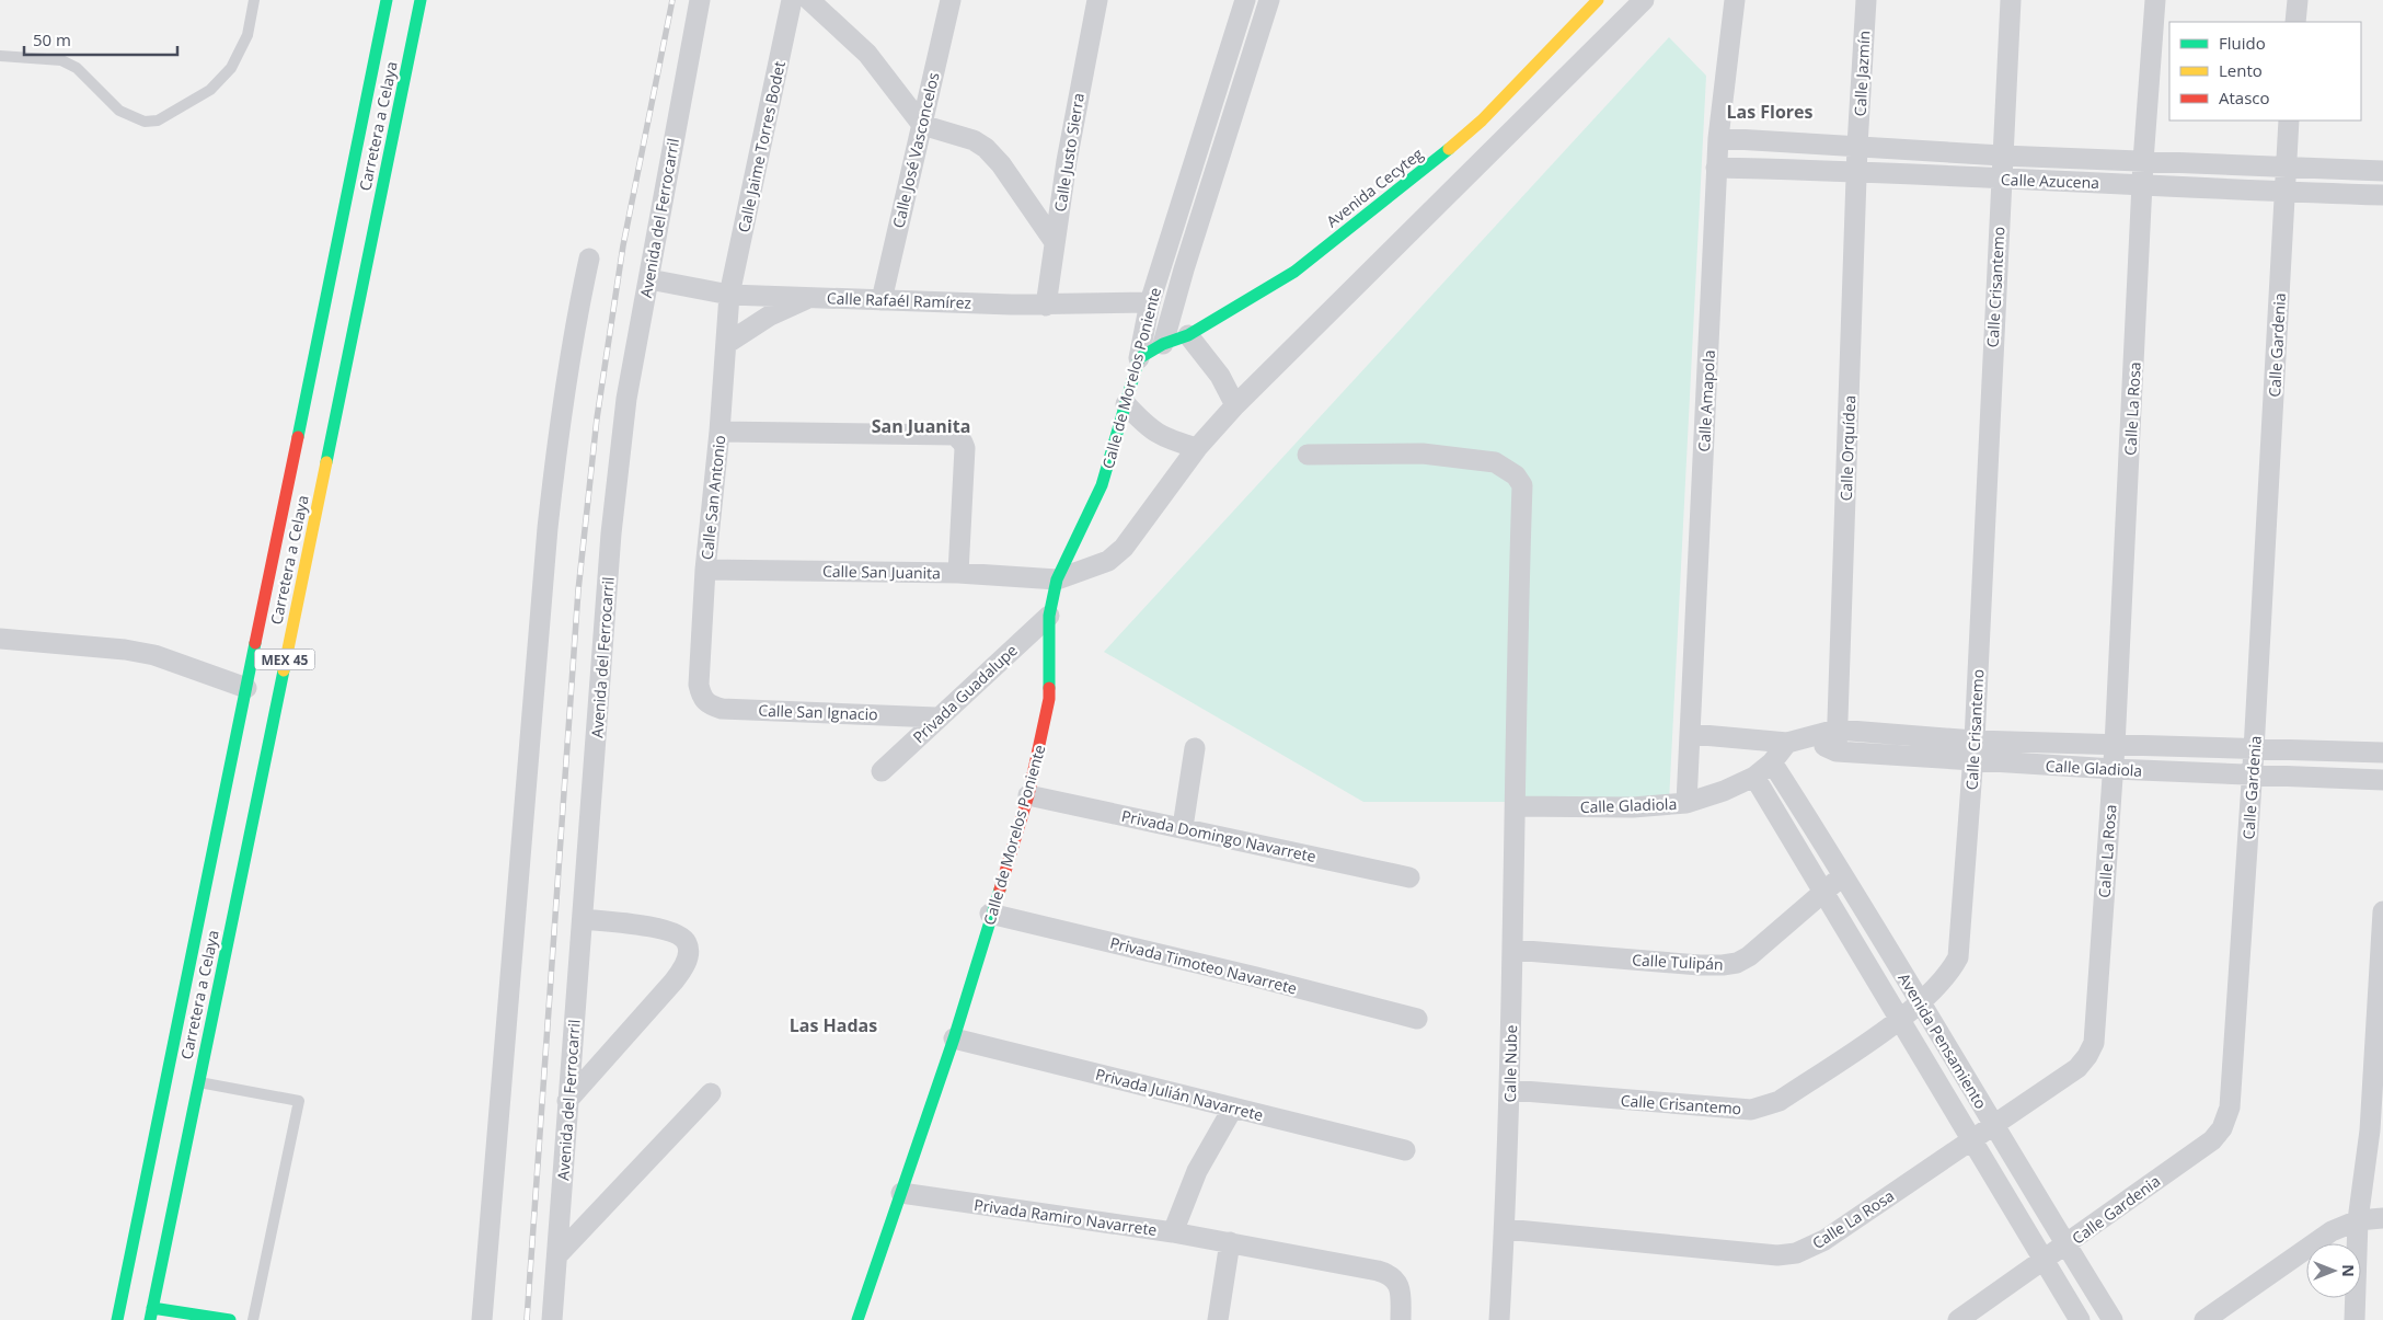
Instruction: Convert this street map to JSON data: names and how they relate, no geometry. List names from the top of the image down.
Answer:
{
  "streets": {
    "main road": [
      "Carretera a Celaya",
      "Avenida Cecyteg",
      "Calle de Morelos Poniente",
      "MEX 45"
    ],
    "street": [
      "Calle Jazmín",
      "Calle Jaime Torres Bodet",
      "Calle José Vasconcelos",
      "Calle Justo Sierra",
      "Calle Azucena",
      "Avenida del Ferrocarril",
      "Calle Crisantemo",
      "Calle Rafaél Ramírez",
      "Calle Gardenia",
      "Calle Amapola",
      "Calle La Rosa",
      "Calle Orquídea",
      "Calle San Antonio",
      "Calle San Juanita",
      "Privada Guadalupe",
      "Calle San Ignacio",
      "Calle Gladiola",
      "Privada Domingo Navarrete",
      "Calle Tulipán",
      "Privada Timoteo Navarrete",
      "Avenida Pensamiento",
      "Calle Nube",
      "Privada Julián Navarrete",
      "Privada Ramiro Navarrete"
    ]
  },
  "crossings": [
    ["Calle Jazmín", "Calle Azucena"],
    ["Calle Jazmín", "Calle Orquídea"],
    ["Calle Jaime Torres Bodet", "Calle Rafaél Ramírez"],
    ["Calle Jaime Torres Bodet", "Calle San Antonio"],
    ["Calle José Vasconcelos", "Calle Rafaél Ramírez"],
    ["Calle Justo Sierra", "Calle Rafaél Ramírez"],
    ["Calle Azucena", "Calle Crisantemo"],
    ["Calle Azucena", "Calle Gardenia"],
    ["Calle Azucena", "Calle Amapola"],
    ["Calle Azucena", "Calle La Rosa"],
    ["Calle Azucena", "Calle Orquídea"],
    ["Avenida Cecyteg", "Calle de Morelos Poniente"],
    ["Avenida del Ferrocarril", "Calle Rafaél Ramírez"],
    ["Calle Crisantemo", "Calle Gladiola"],
    ["Calle Crisantemo", "Avenida Pensamiento"],
    ["Calle Crisantemo", "Calle Nube"],
    ["Calle Rafaél Ramírez", "Calle de Morelos Poniente"],
    ["Calle Rafaél Ramírez", "Calle San Antonio"],
    ["Calle Gardenia", "Calle Gladiola"],
    ["Calle Gardenia", "Avenida Pensamiento"],
    ["Calle de Morelos Poniente", "Calle San Juanita"],
    ["Calle de Morelos Poniente", "Privada Guadalupe"],
    ["Calle de Morelos Poniente", "Privada Domingo Navarrete"],
    ["Calle de Morelos Poniente", "Privada Timoteo Navarrete"],
    ["Calle de Morelos Poniente", "Privada Julián Navarrete"],
    ["Calle de Morelos Poniente", "Privada Ramiro Navarrete"],
    ["Calle Amapola", "Calle Gladiola"],
    ["Calle La Rosa", "Calle Gladiola"],
    ["Calle La Rosa", "Avenida Pensamiento"],
    ["Calle La Rosa", "Calle Nube"],
    ["Calle Orquídea", "Calle Gladiola"],
    ["Calle San Antonio", "Calle San Juanita"],
    ["Calle San Antonio", "Calle San Ignacio"],
    ["Privada Guadalupe", "Calle San Ignacio"],
    ["Calle Gladiola", "Avenida Pensamiento"],
    ["Calle Gladiola", "Calle Nube"],
    ["Calle Tulipán", "Avenida Pensamiento"],
    ["Calle Tulipán", "Calle Nube"]
  ],
  "districts": ["Las Flores", "San Juanita", "Las Hadas"],
  "legend": ["Fluido", "Lento", "Atasco"],
  "scale_bar": "50 m",
  "north": "right"
}
